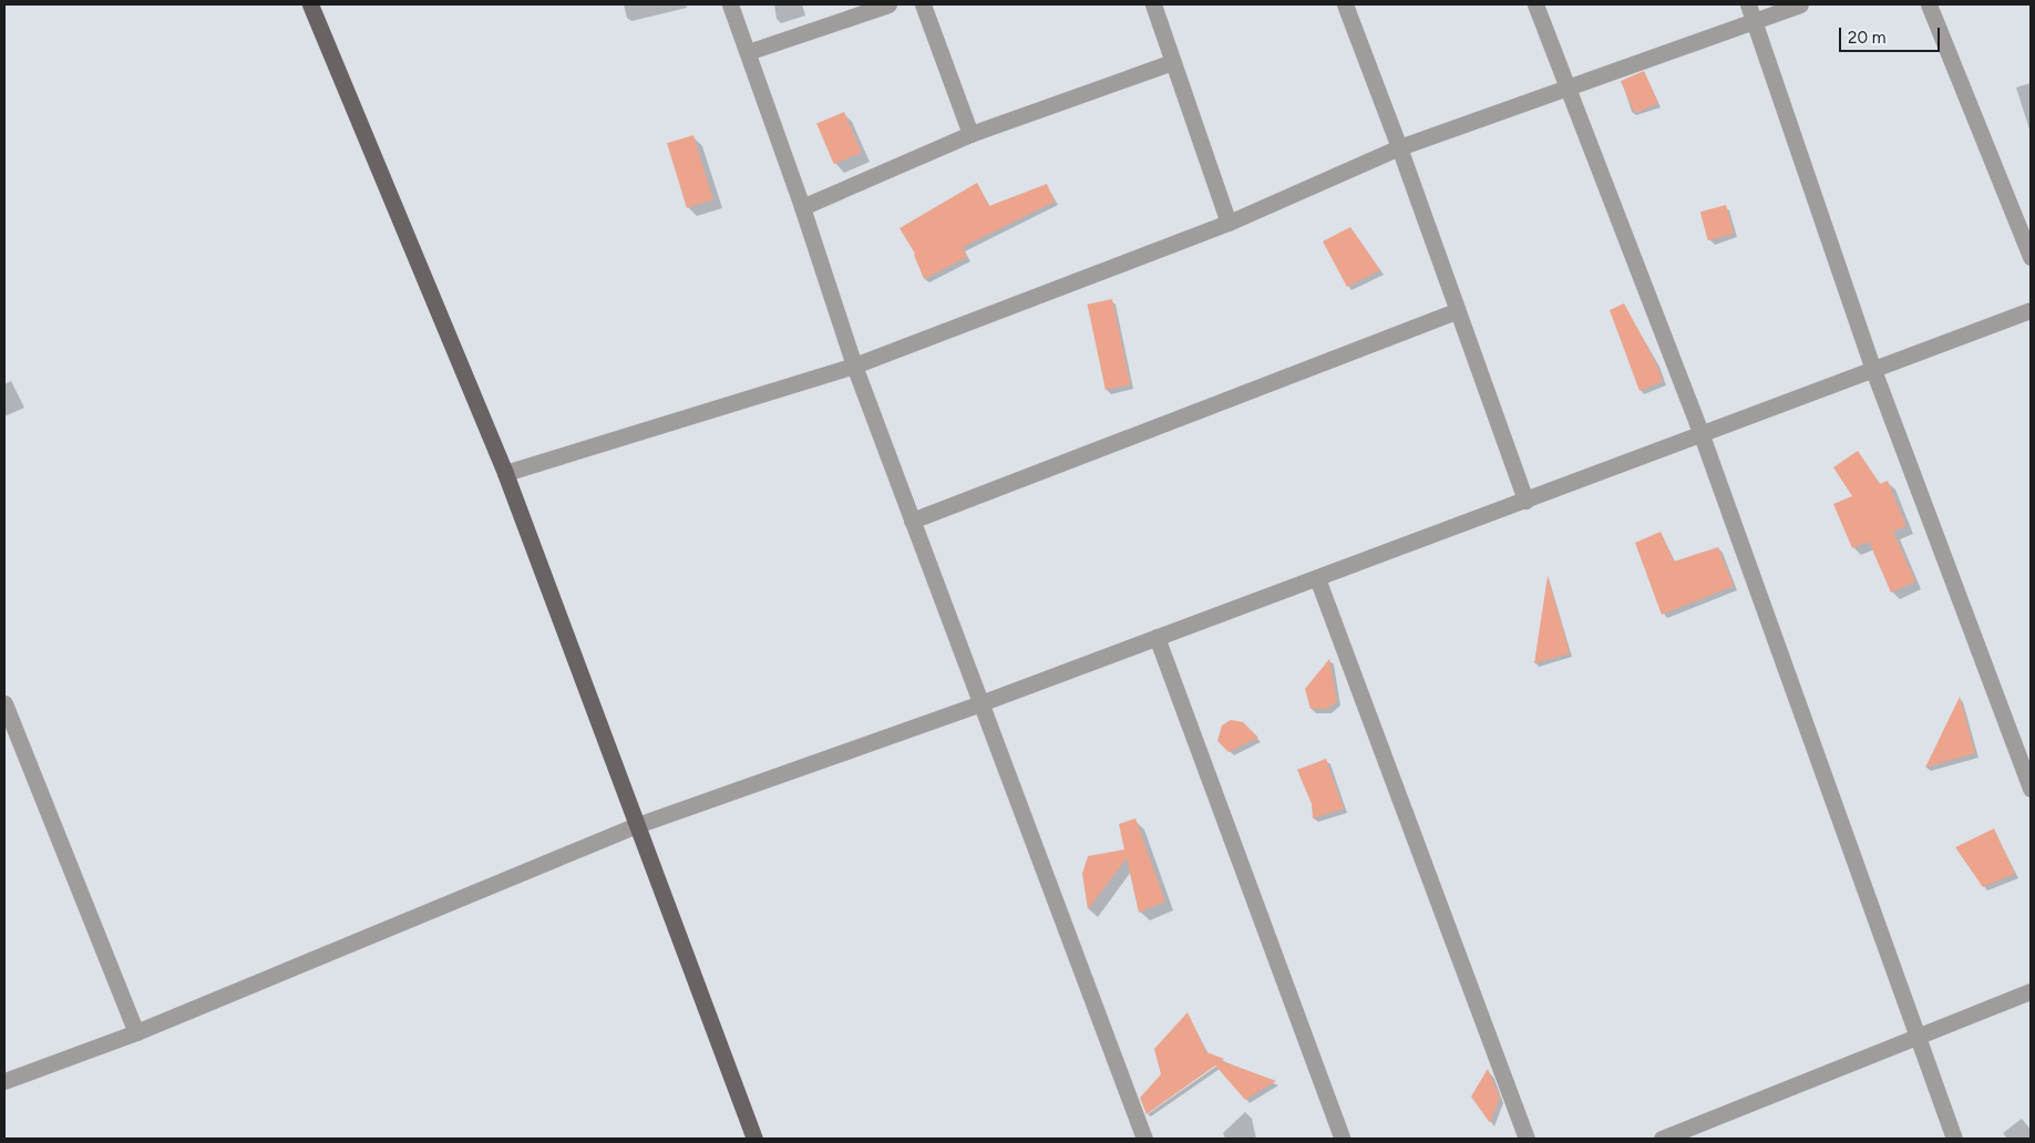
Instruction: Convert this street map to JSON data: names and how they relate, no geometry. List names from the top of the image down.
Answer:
{
  "scale_bar": "20 m"
}
